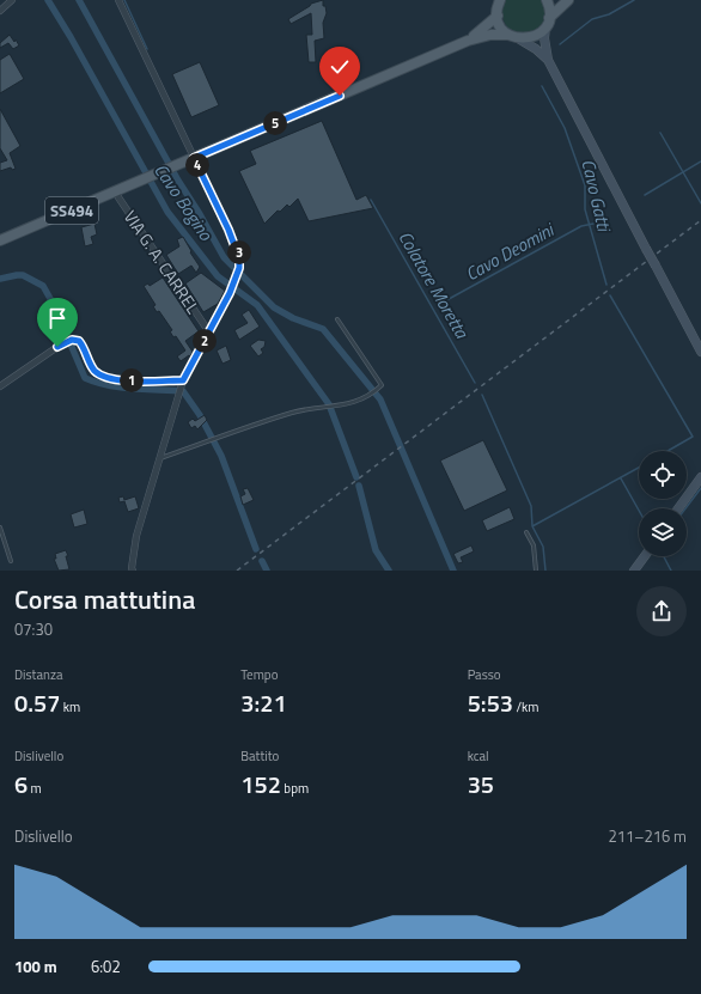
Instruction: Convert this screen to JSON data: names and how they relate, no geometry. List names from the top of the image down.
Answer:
{
  "streets": {
    "main road": ["SS494"],
    "street": ["VIA G. A. CARREL"]
  },
  "crossings": [
    ["SS494", "VIA G. A. CARREL"]
  ],
  "water": [
    "Cavo Gatti",
    "Cavo Bogino",
    "Cavo Deomini",
    "Colatore Moretta"
  ],
  "page": {
    "pins": [
      "5",
      "4",
      "3",
      "2",
      "1"
    ],
    "heading": ["Corsa mattutina", "07:30"],
    "stats": [
      ["Distanza", "0.57 km"],
      ["Tempo", "3:21"],
      ["Passo", "5:53 /km"],
      ["Dislivello", "6 m"],
      ["Battito", "152 bpm"],
      ["kcal", "35"]
    ],
    "chart": ["Dislivello", "211–216 m"],
    "list": [
      {
        "name": "100 m",
        "note": "6:02"
      }
    ]
  }
}
